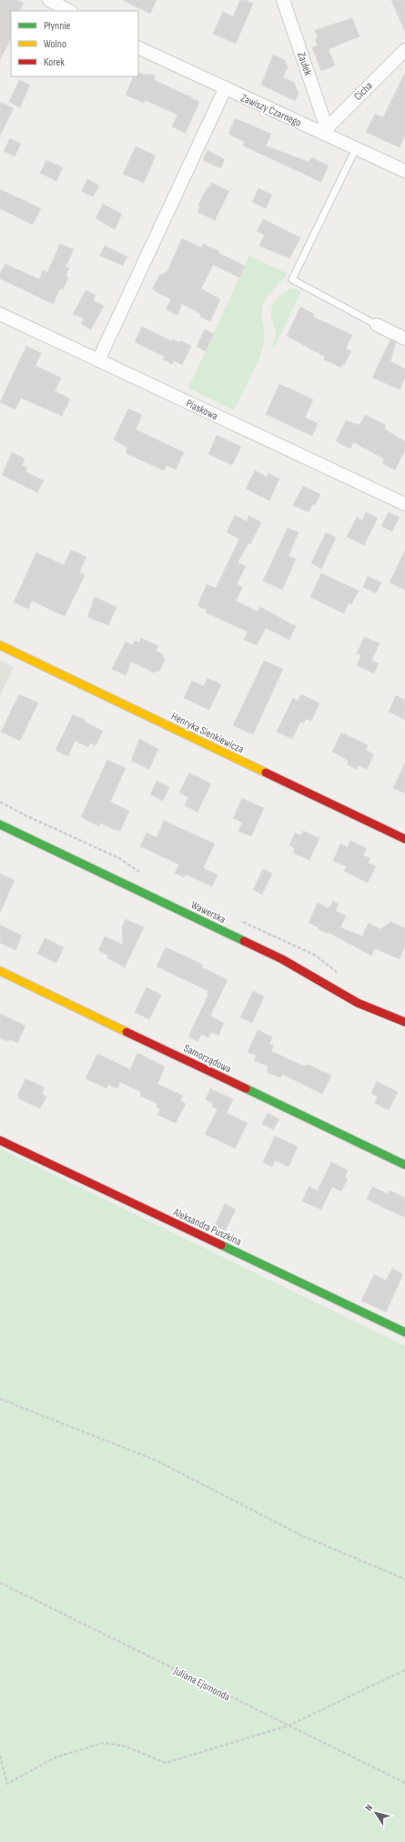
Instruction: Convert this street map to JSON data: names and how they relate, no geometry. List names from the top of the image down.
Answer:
{
  "streets": {
    "street": [
      "Zaułek",
      "Cicha",
      "Zawiszy Czarnego",
      "Piaskowa",
      "Henryka Sienkiewicza",
      "Wawerska",
      "Samorządowa",
      "Aleksandra Puszkina"
    ],
    "path": ["Juliana Ejsmonda"]
  },
  "crossings": [
    ["Zaułek", "Cicha"],
    ["Zaułek", "Zawiszy Czarnego"],
    ["Cicha", "Zawiszy Czarnego"]
  ],
  "legend": ["Płynnie", "Wolno", "Korek"],
  "north": "top left"
}
